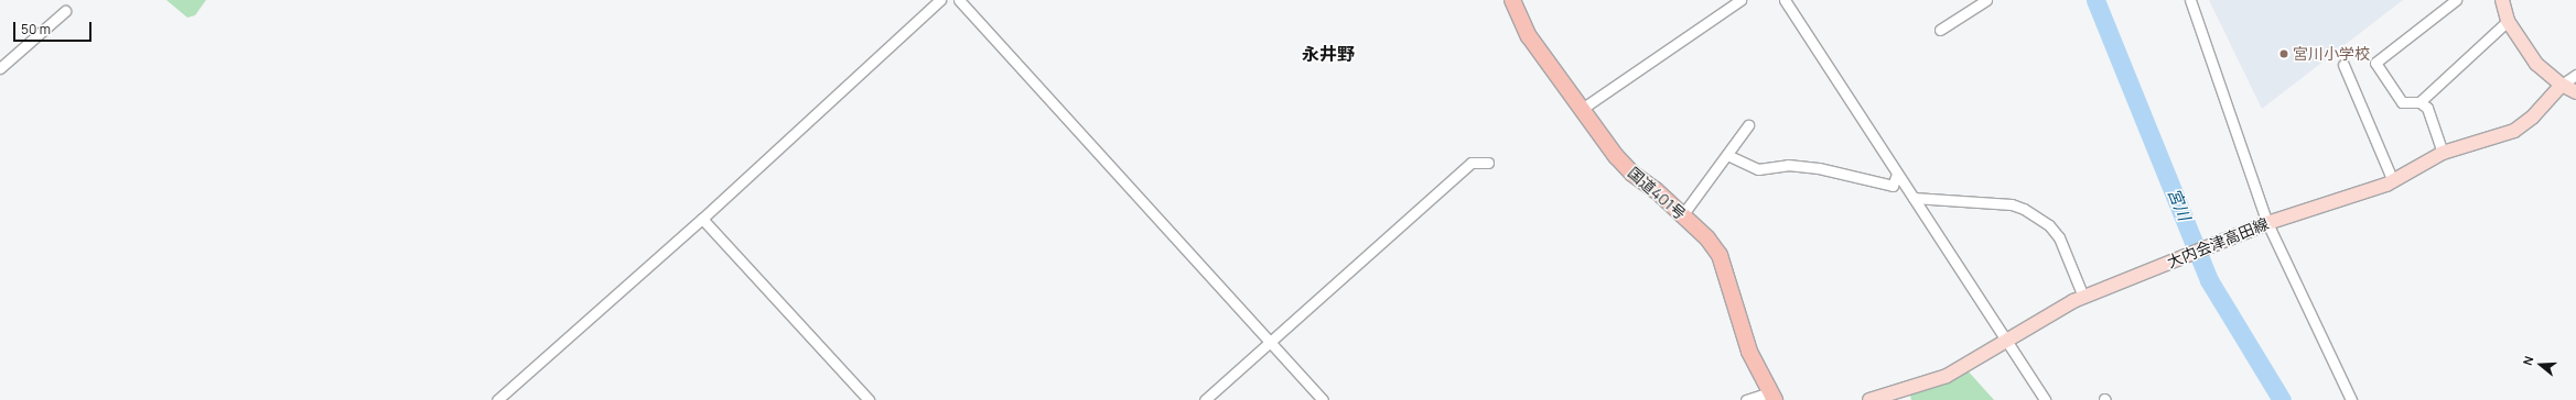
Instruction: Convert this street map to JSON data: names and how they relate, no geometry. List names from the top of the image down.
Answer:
{
  "streets": {
    "highway": ["国道401号"],
    "main road": ["大内会津高田線"]
  },
  "districts": ["永井野"],
  "water": ["宮川"],
  "places": ["宮川小学校"],
  "scale_bar": "50 m",
  "north": "left"
}
